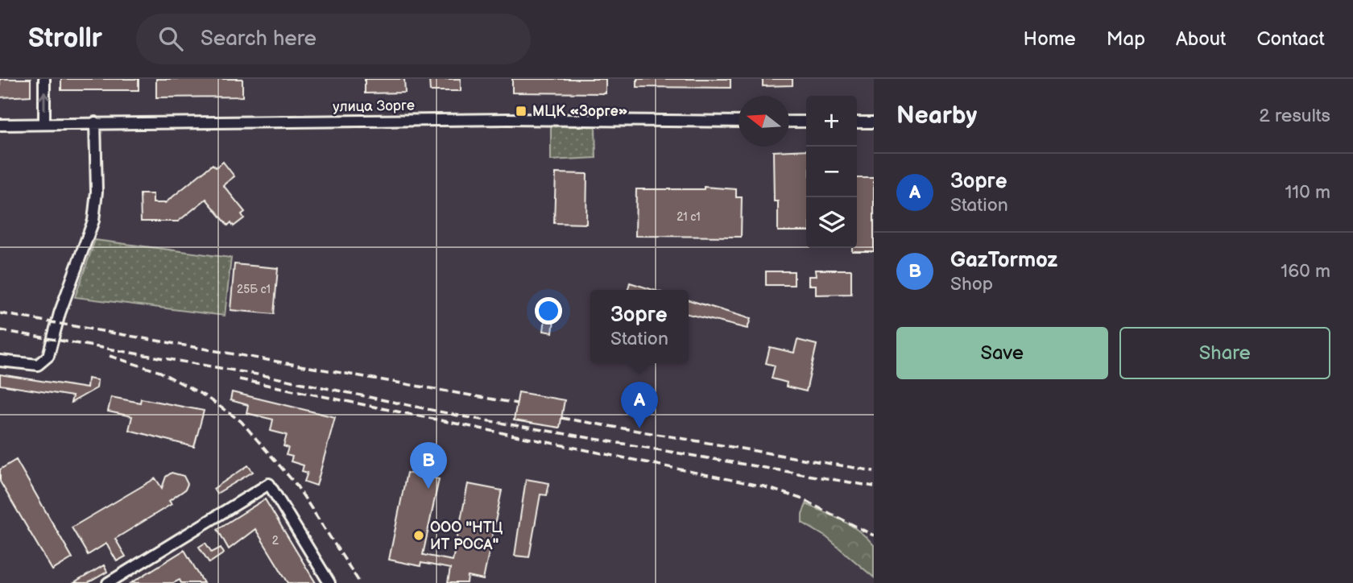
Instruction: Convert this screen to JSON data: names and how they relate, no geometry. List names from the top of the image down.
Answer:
{
  "streets": {
    "street": ["улица Зорге"]
  },
  "places": {
    "transit": ["МЦК «Зорге»"],
    "other": ["ООО \"НТЦ ИТ РОСА\""]
  },
  "house_numbers": ["21 с1", "25Б с1", "2"],
  "north": "left",
  "page": {
    "header": "Strollr",
    "search": "Search here",
    "nav": [
      "Home",
      "Map",
      "About",
      "Contact"
    ],
    "heading": ["Nearby", "2 results"],
    "map_buttons": ["+", "−"],
    "list": [
      {
        "mark": "A",
        "name": "Зорге",
        "note": "Station",
        "value": "110 m"
      },
      {
        "mark": "B",
        "name": "GazTormoz",
        "note": "Shop",
        "value": "160 m"
      }
    ],
    "popup": ["Зорге", "Station"],
    "buttons": ["Save", "Share"],
    "pins": ["A", "B"]
  }
}
